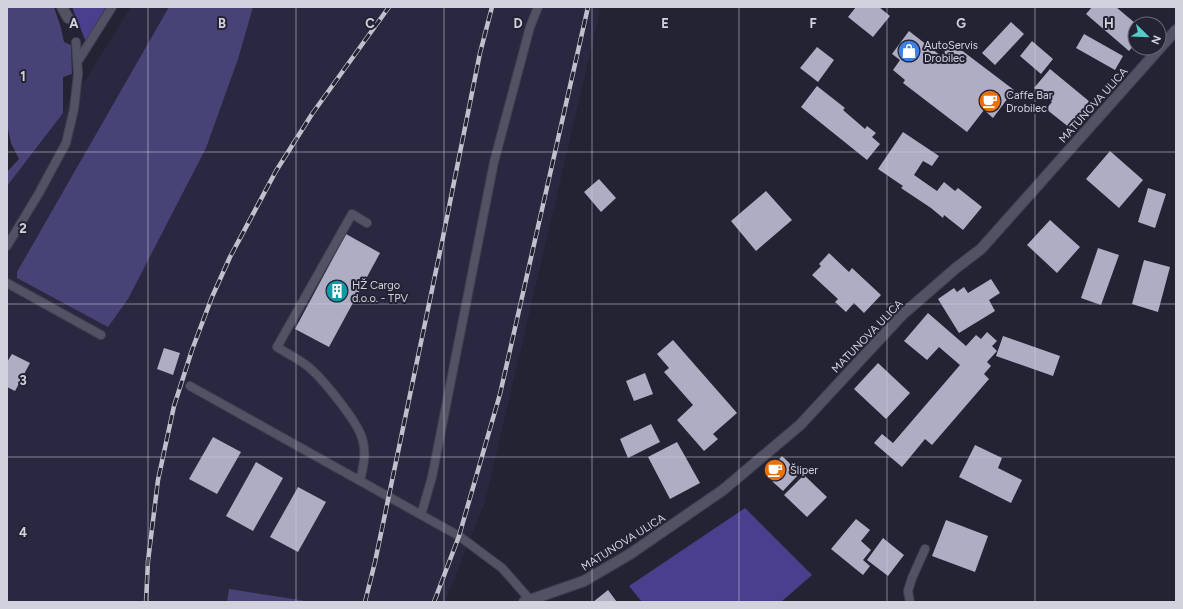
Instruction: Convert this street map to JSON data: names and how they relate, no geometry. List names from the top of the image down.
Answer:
{
  "streets": {
    "street": ["MATUNOVA ULICA"]
  },
  "places": {
    "shop": ["AutoServis Drobilec"],
    "cafe": ["Caffe Bar Drobilec", "Šliper"],
    "building": ["HŽ Cargo d.o.o. - TPV"]
  },
  "north": "bottom right",
  "grid": {
    "columns": [
      "A",
      "B",
      "C",
      "D",
      "E",
      "F",
      "G",
      "H"
    ],
    "rows": [
      "1",
      "2",
      "3",
      "4"
    ]
  }
}
